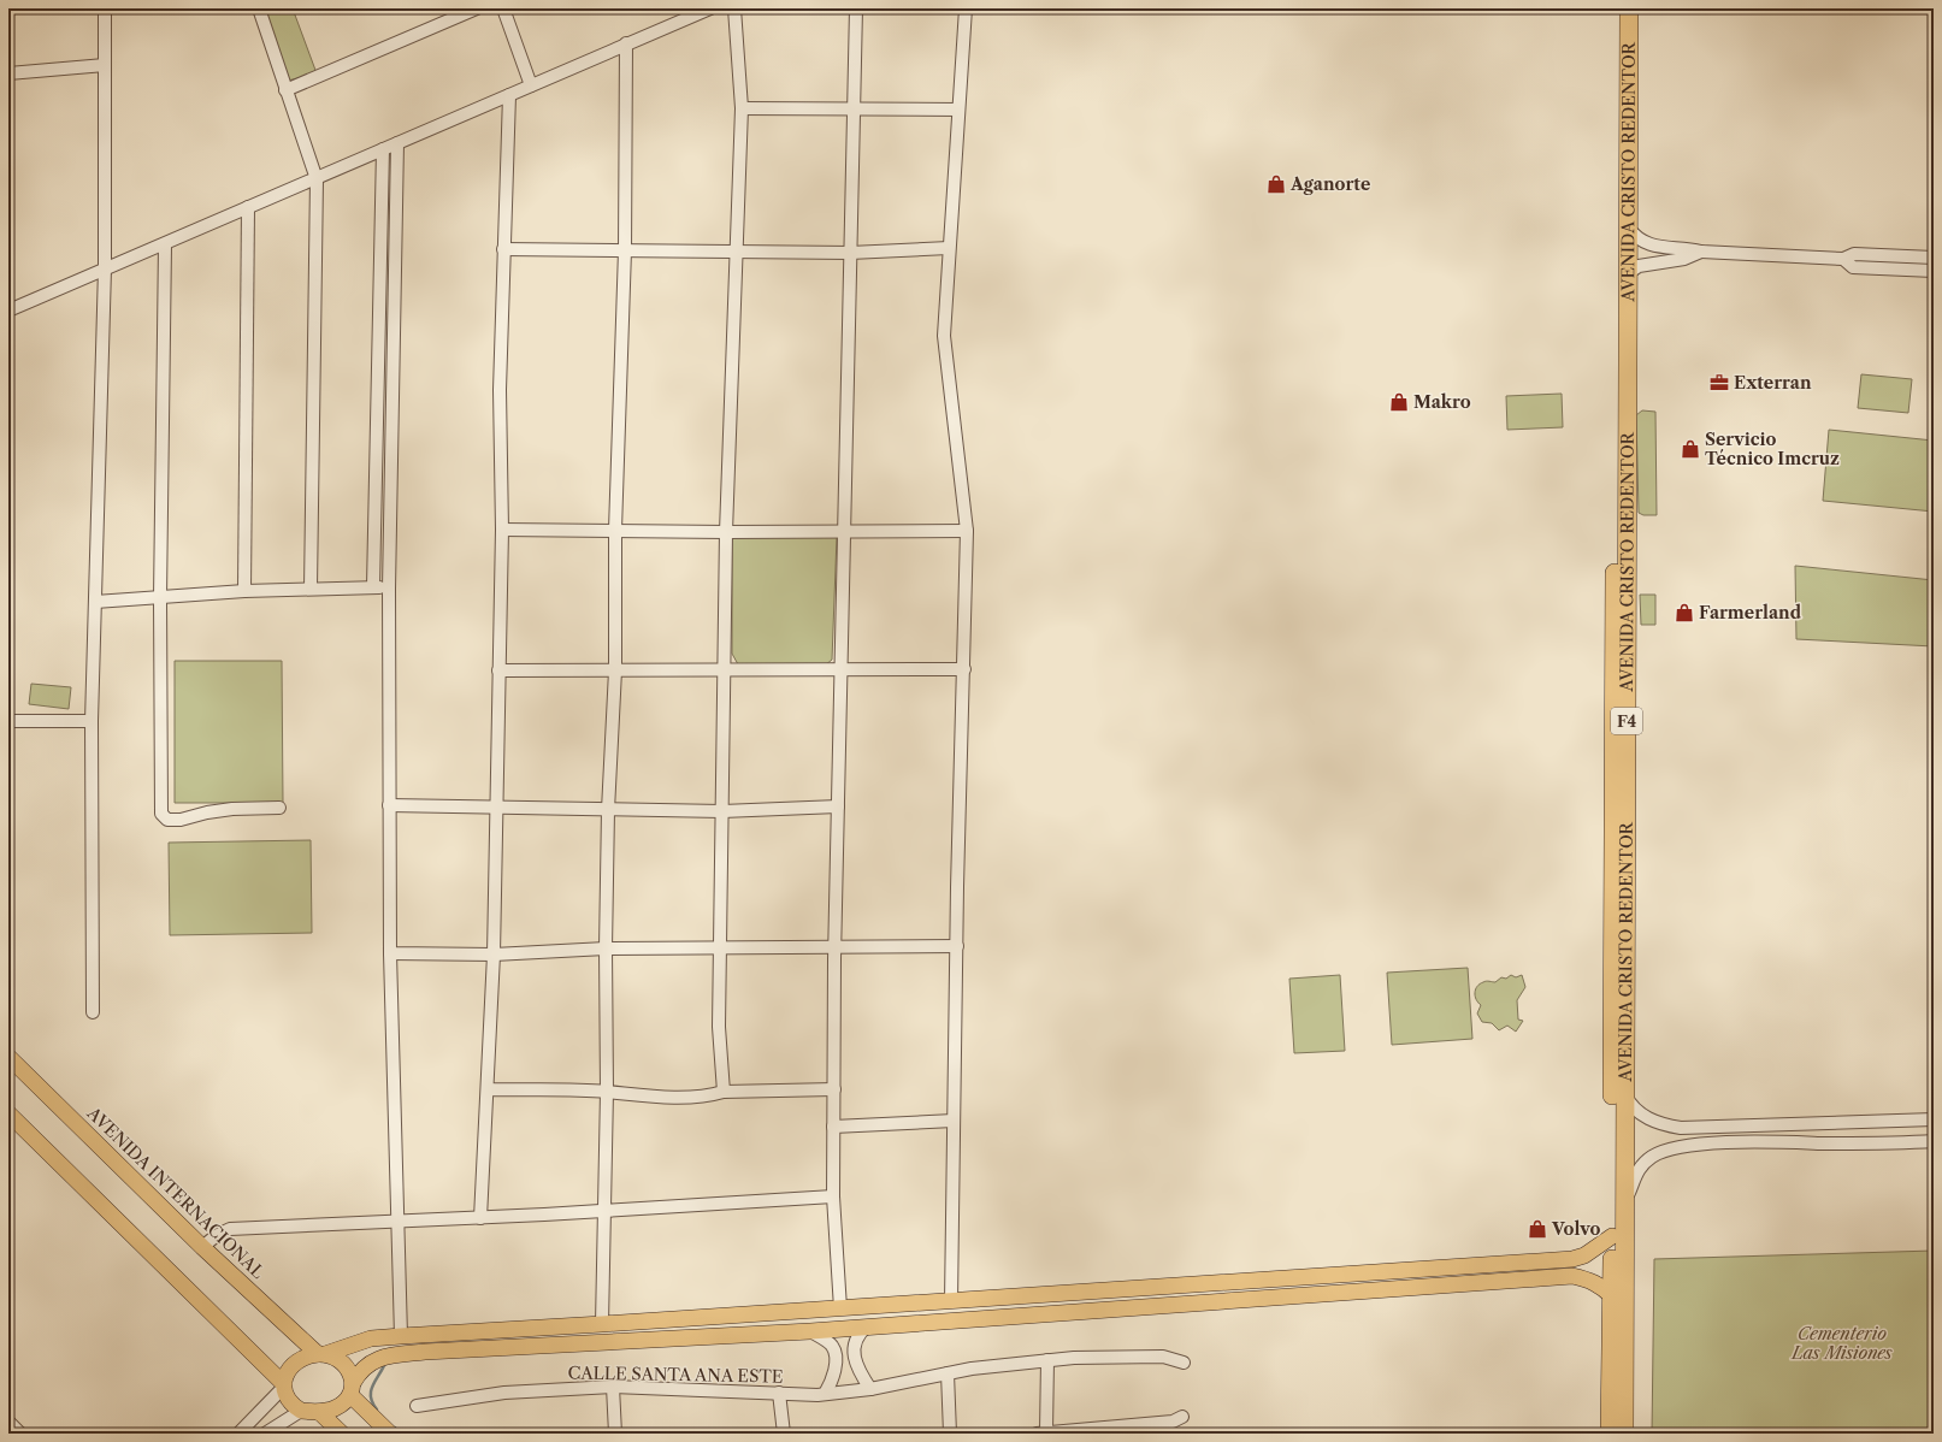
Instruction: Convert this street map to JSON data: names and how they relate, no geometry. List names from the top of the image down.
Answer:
{
  "streets": {
    "highway": ["AVENIDA CRISTO REDENTOR", "F4"],
    "main road": ["AVENIDA INTERNACIONAL"],
    "street": ["CALLE SANTA ANA ESTE"]
  },
  "parks": ["Cementerio Las Misiones"],
  "places": {
    "shop": [
      "Aganorte",
      "Makro",
      "Servicio Técnico Imcruz",
      "Farmerland",
      "Volvo"
    ],
    "office": ["Exterran"]
  }
}
